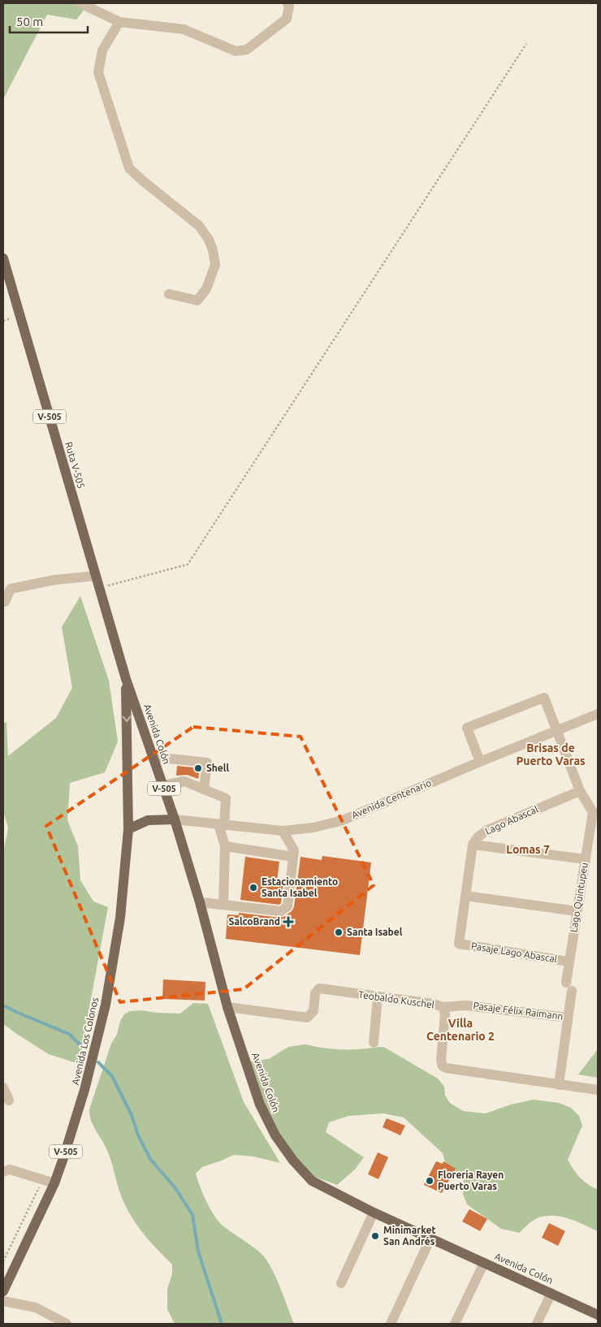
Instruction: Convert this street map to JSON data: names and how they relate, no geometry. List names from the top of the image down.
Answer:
{
  "streets": {
    "main road": [
      "V-505",
      "Ruta V-505",
      "Avenida Colón",
      "Avenida Los Colonos"
    ],
    "street": [
      "Avenida Centenario",
      "Lago Abascal",
      "Lago Quintupeu",
      "Pasaje Lago Abascal",
      "Teobaldo Kuschel",
      "Pasaje Félix Raimann"
    ]
  },
  "crossings": [
    ["Ruta V-505", "Avenida Colón"],
    ["Ruta V-505", "Avenida Los Colonos"],
    ["Avenida Colón", "Avenida Centenario"],
    ["Avenida Colón", "Teobaldo Kuschel"],
    ["Avenida Colón", "Avenida Los Colonos"],
    ["Lago Quintupeu", "Pasaje Lago Abascal"],
    ["Lago Quintupeu", "Teobaldo Kuschel"],
    ["Lago Quintupeu", "Pasaje Félix Raimann"],
    ["Teobaldo Kuschel", "Pasaje Félix Raimann"]
  ],
  "districts": ["Brisas de Puerto Varas", "Lomas 7", "Villa Centenario 2"],
  "places": {
    "other": [
      "Shell",
      "Estacionamiento Santa Isabel",
      "Santa Isabel",
      "Floreria Rayen Puerto Varas",
      "Minimarket San Andrés"
    ],
    "health": ["SalcoBrand"]
  },
  "scale_bar": "50 m"
}
